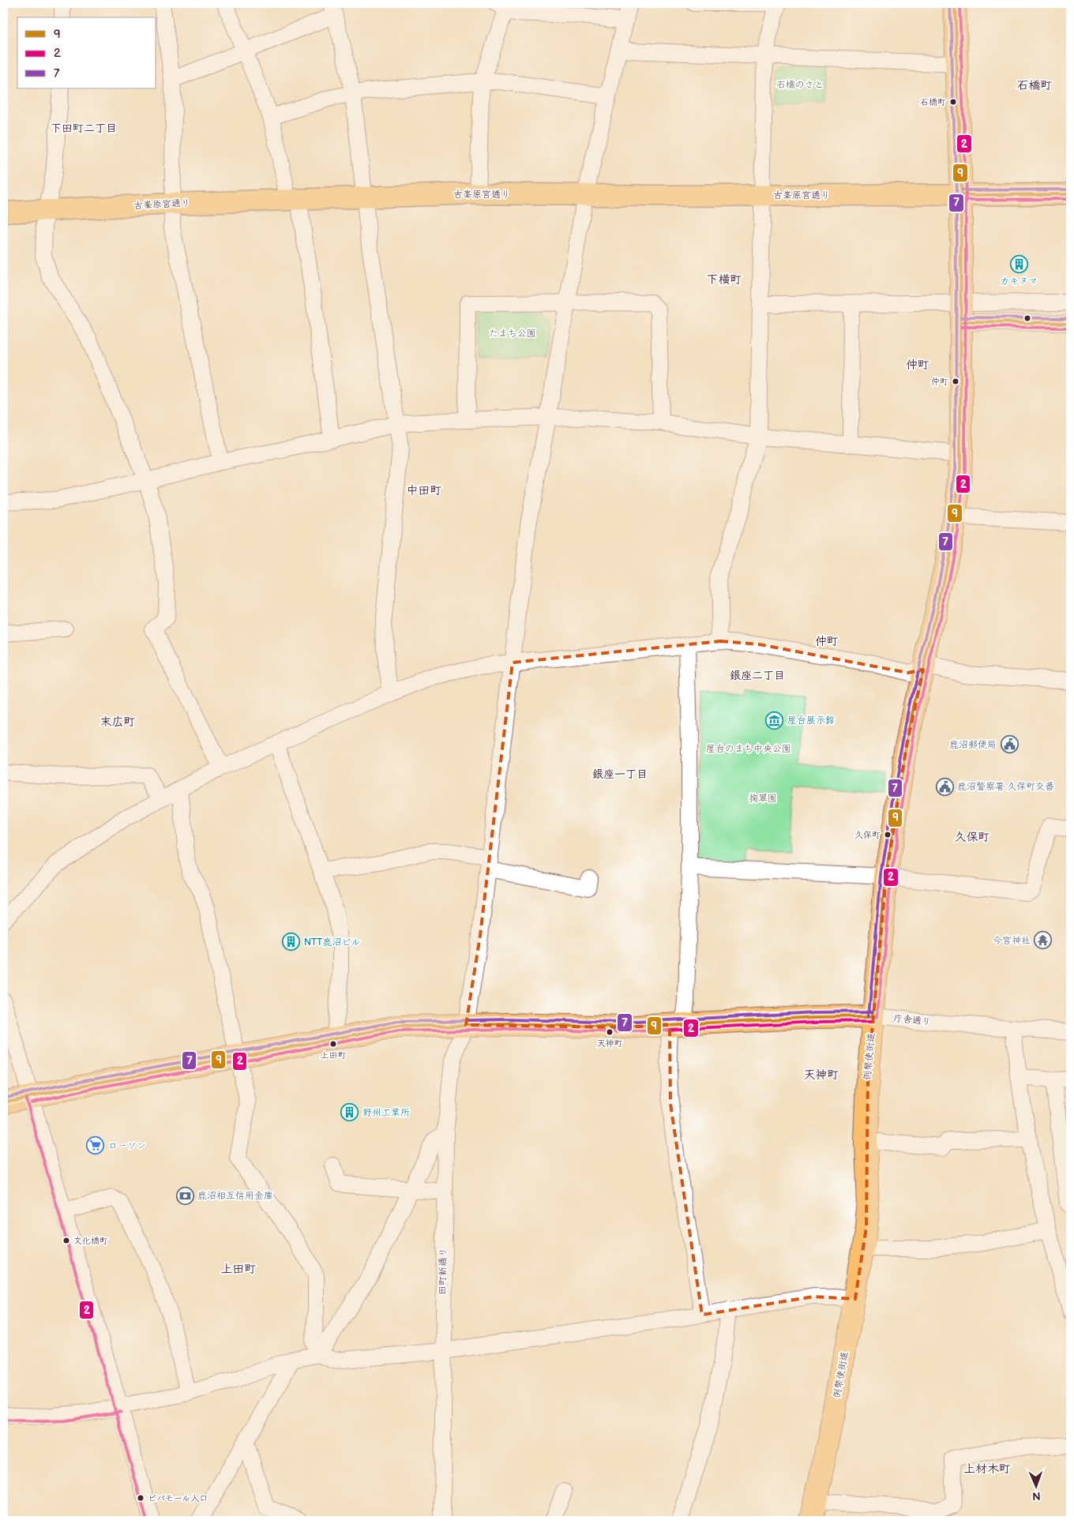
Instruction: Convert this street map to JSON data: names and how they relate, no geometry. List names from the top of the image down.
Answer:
{
  "streets": {
    "highway": ["庁舎通り", "例幣使街道"],
    "main road": ["古峯原宮通り"],
    "street": ["田町新通り"]
  },
  "crossings": [
    ["古峯原宮通り", "例幣使街道"],
    ["古峯原宮通り", "田町新通り"],
    ["庁舎通り", "例幣使街道"],
    ["庁舎通り", "田町新通り"]
  ],
  "districts": [
    "石橋町",
    "下田町二丁目",
    "下横町",
    "仲町",
    "中田町",
    "仲町",
    "銀座二丁目",
    "末広町",
    "銀座一丁目",
    "久保町",
    "天神町",
    "上田町",
    "上材木町"
  ],
  "parks": [
    "石橋のさと",
    "たまち公園",
    "屋台のまち中央公園",
    "掬翠園"
  ],
  "places": {
    "other": [
      "石橋町",
      "仲町",
      "久保町",
      "天神町",
      "上田町",
      "文化橋町",
      "ビバモール入口"
    ],
    "building": ["カキヌマ", "NTT鹿沼ビル", "野州工業所"],
    "museum": ["屋台展示館"],
    "public building": ["鹿沼郵便局", "鹿沼警察署 久保町交番"],
    "temple": ["今宮神社"],
    "supermarket": ["ローソン"],
    "bank": ["鹿沼相互信用金庫"]
  },
  "lines": ["transit line 9", "transit line 2", "transit line 7"],
  "legend": ["9", "2", "7"],
  "north": "bottom"
}
